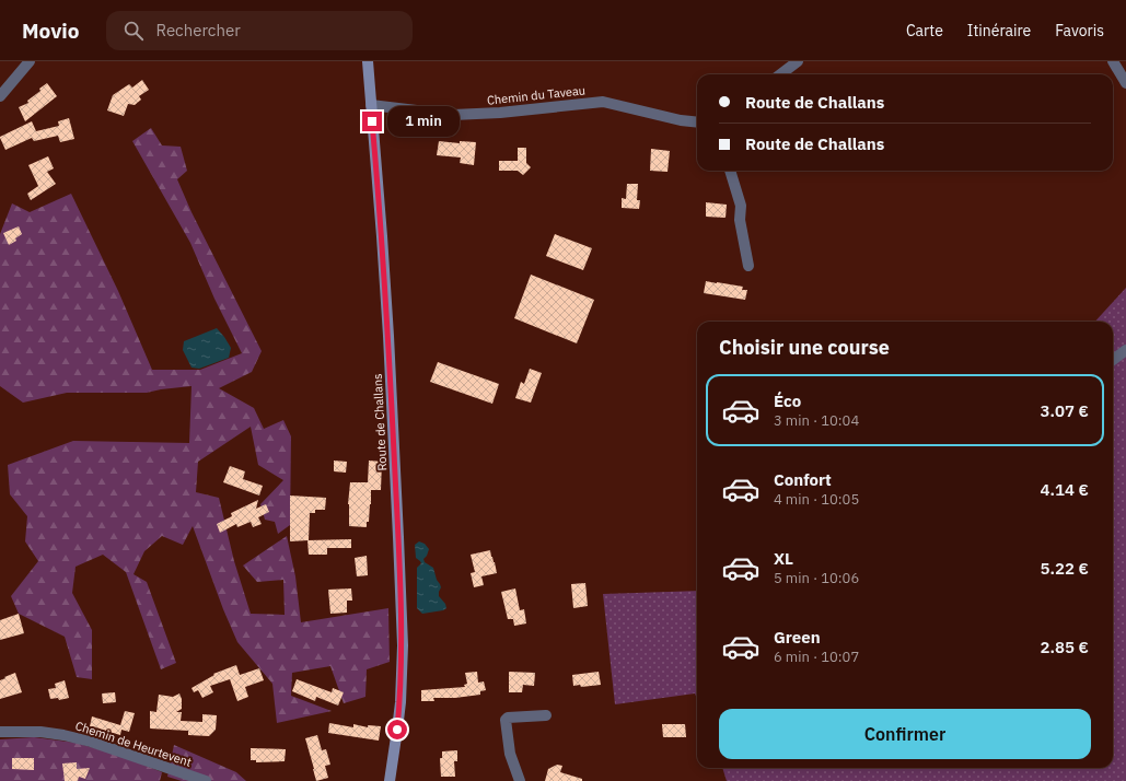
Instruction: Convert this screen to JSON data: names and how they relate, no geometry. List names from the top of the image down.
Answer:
{
  "streets": {
    "main road": ["Route de Challans"],
    "street": ["Chemin du Taveau", "Chemin de Heurtevent"]
  },
  "crossings": [
    ["Chemin du Taveau", "Route de Challans"]
  ],
  "page": {
    "header": "Movio",
    "search": "Rechercher",
    "nav": ["Carte", "Itinéraire", "Favoris"],
    "banner": ["Route de Challans", "Route de Challans"],
    "bubble": "1 min",
    "heading": "Choisir une course",
    "list": [
      {
        "name": "Éco",
        "note": "3 min · 10:04",
        "value": "3.07 €"
      },
      {
        "name": "Confort",
        "note": "4 min · 10:05",
        "value": "4.14 €"
      },
      {
        "name": "XL",
        "note": "5 min · 10:06",
        "value": "5.22 €"
      },
      {
        "name": "Green",
        "note": "6 min · 10:07",
        "value": "2.85 €"
      }
    ],
    "buttons": "Confirmer"
  }
}
